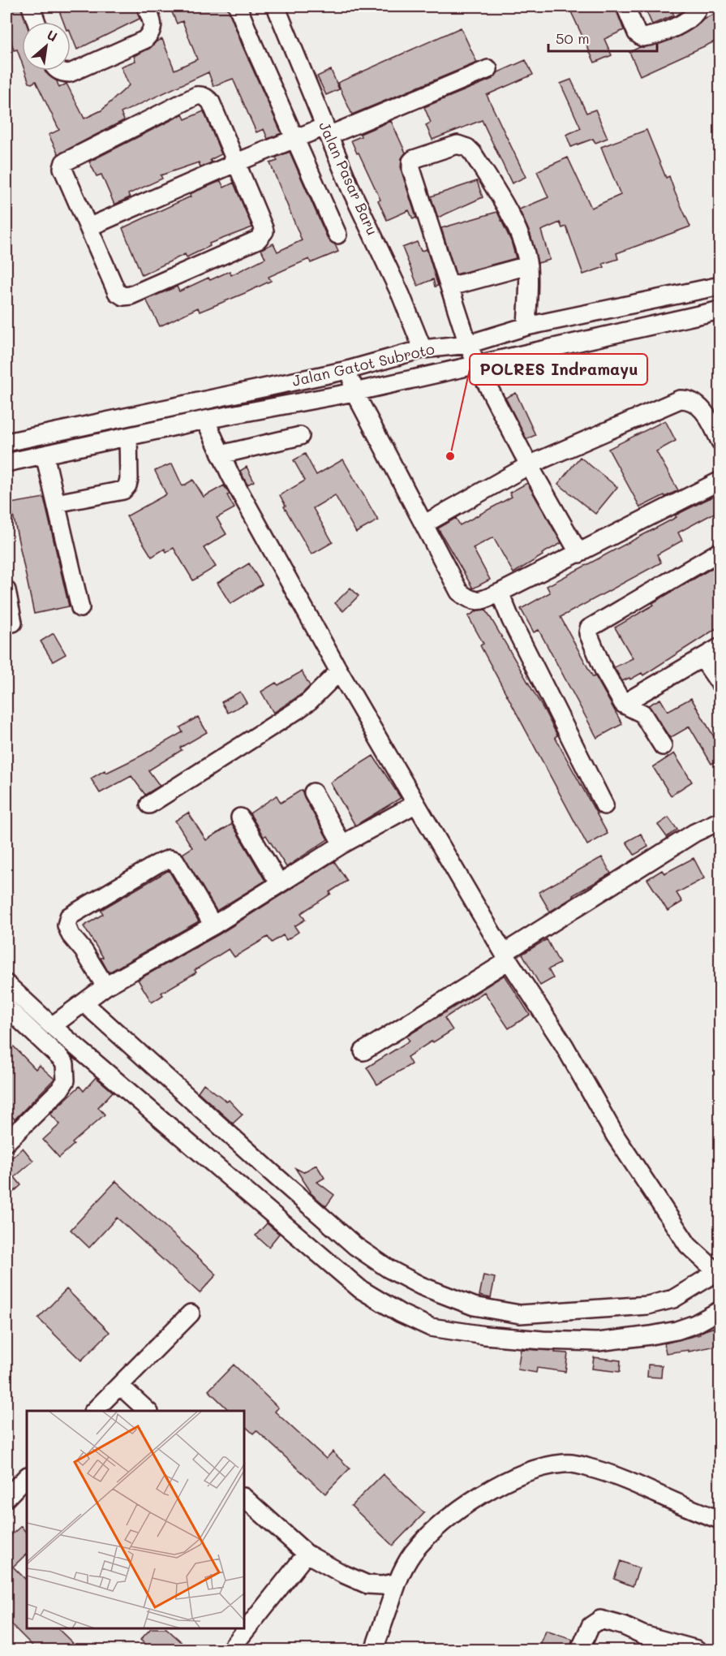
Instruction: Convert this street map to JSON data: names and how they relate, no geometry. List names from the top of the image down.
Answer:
{
  "streets": {
    "street": ["Jalan Pasar Baru", "Jalan Gatot Subroto"]
  },
  "crossings": [
    ["Jalan Pasar Baru", "Jalan Gatot Subroto"]
  ],
  "places": ["POLRES Indramayu"],
  "scale_bar": "50 m",
  "north": "top right"
}
